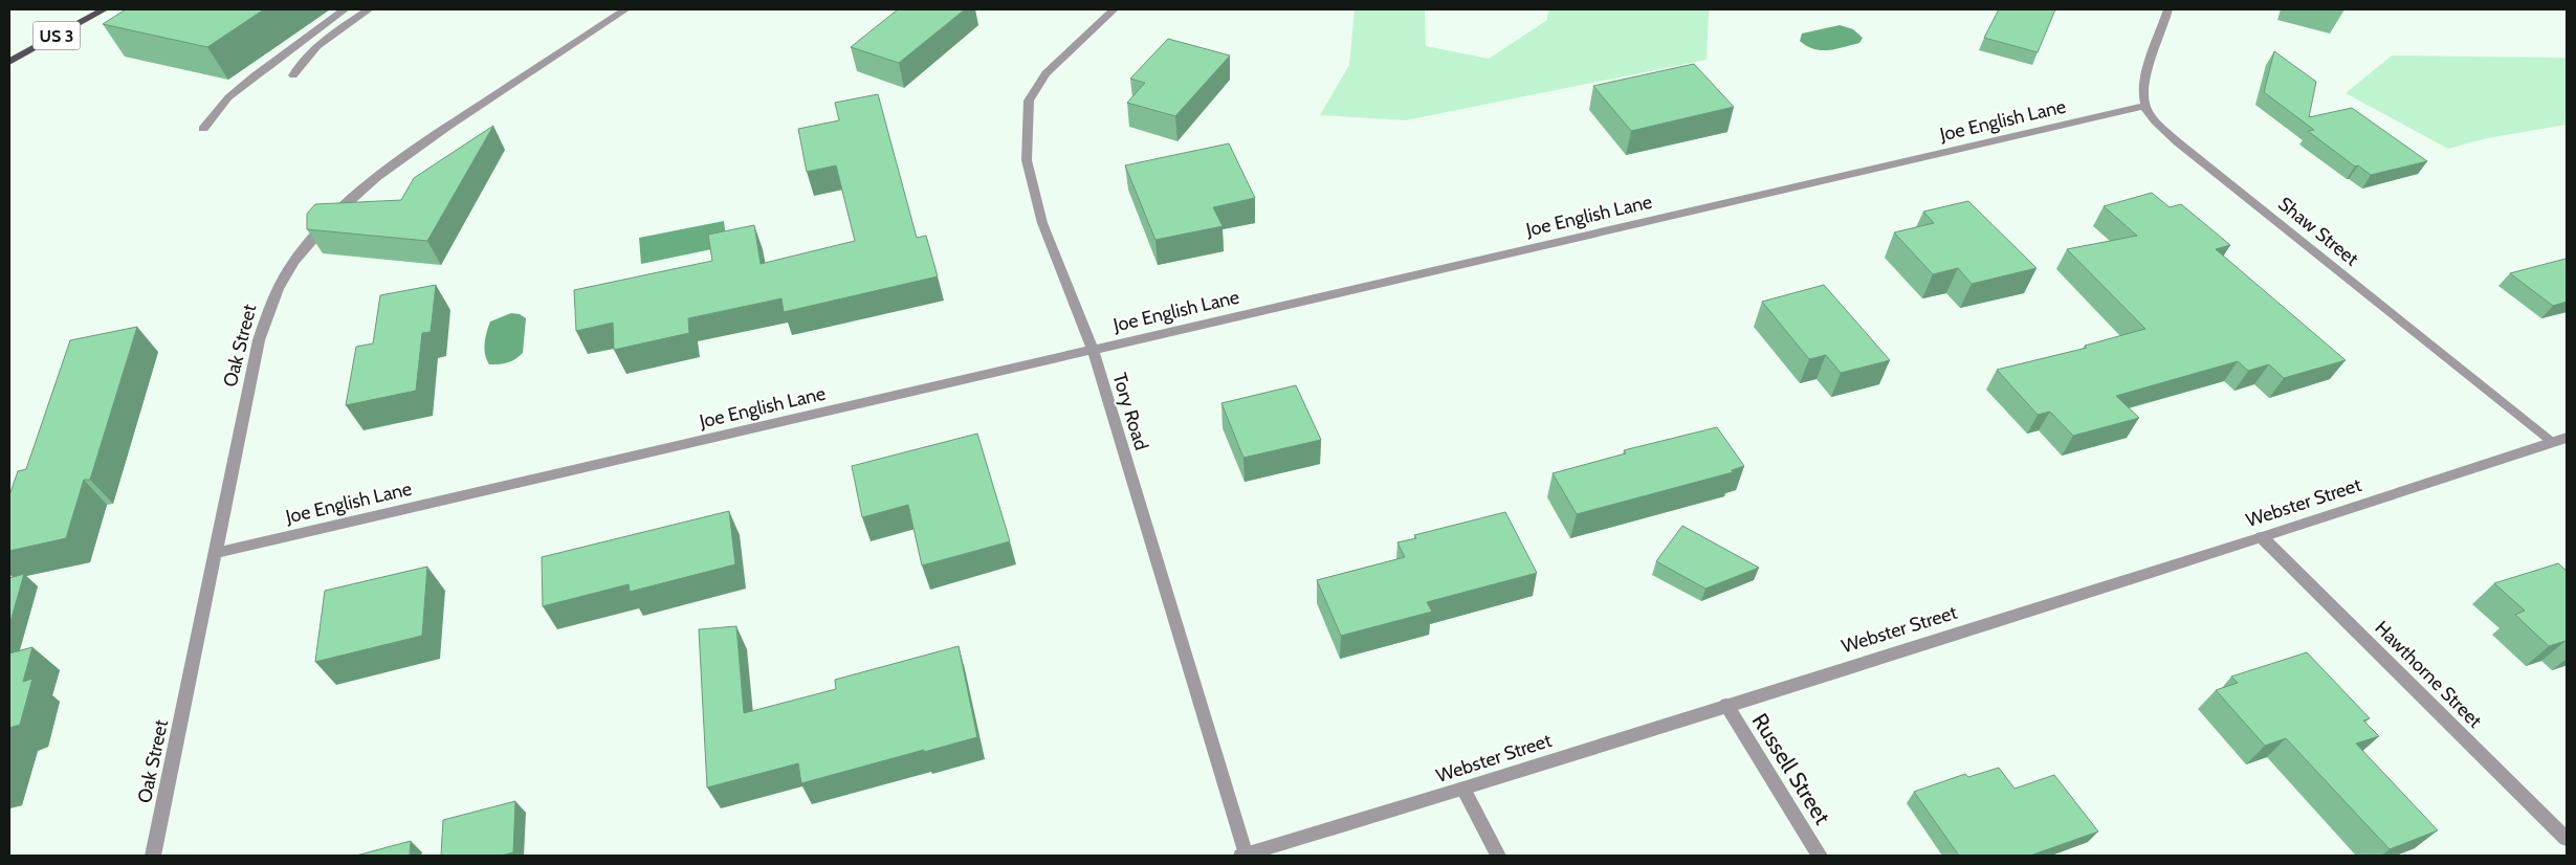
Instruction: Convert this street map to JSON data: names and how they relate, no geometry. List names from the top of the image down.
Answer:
{
  "streets": {
    "main road": ["US 3"],
    "street": [
      "Joe English Lane",
      "Shaw Street",
      "Oak Street",
      "Tory Road",
      "Webster Street",
      "Hawthorne Street",
      "Russell Street"
    ]
  },
  "crossings": [
    ["Joe English Lane", "Shaw Street"],
    ["Joe English Lane", "Oak Street"],
    ["Joe English Lane", "Tory Road"],
    ["Shaw Street", "Webster Street"],
    ["Tory Road", "Webster Street"],
    ["Webster Street", "Hawthorne Street"],
    ["Webster Street", "Russell Street"]
  ]
}
